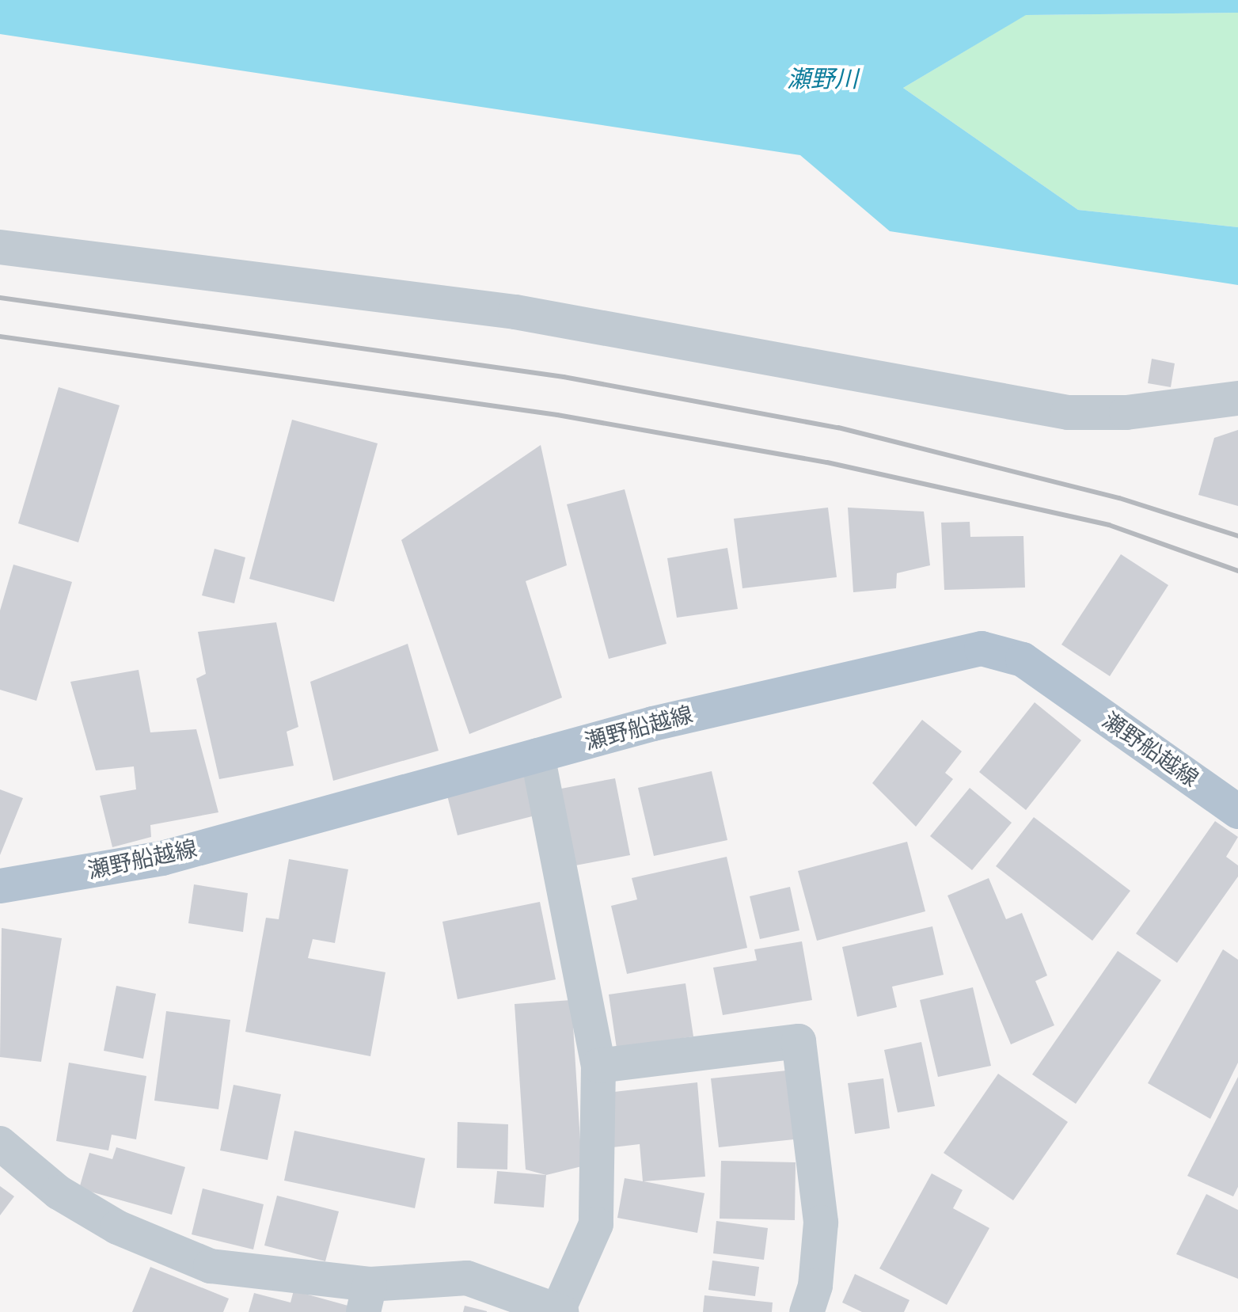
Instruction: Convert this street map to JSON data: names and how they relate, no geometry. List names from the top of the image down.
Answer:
{
  "streets": {
    "main road": ["瀬野船越線"]
  },
  "water": ["瀬野川"]
}
